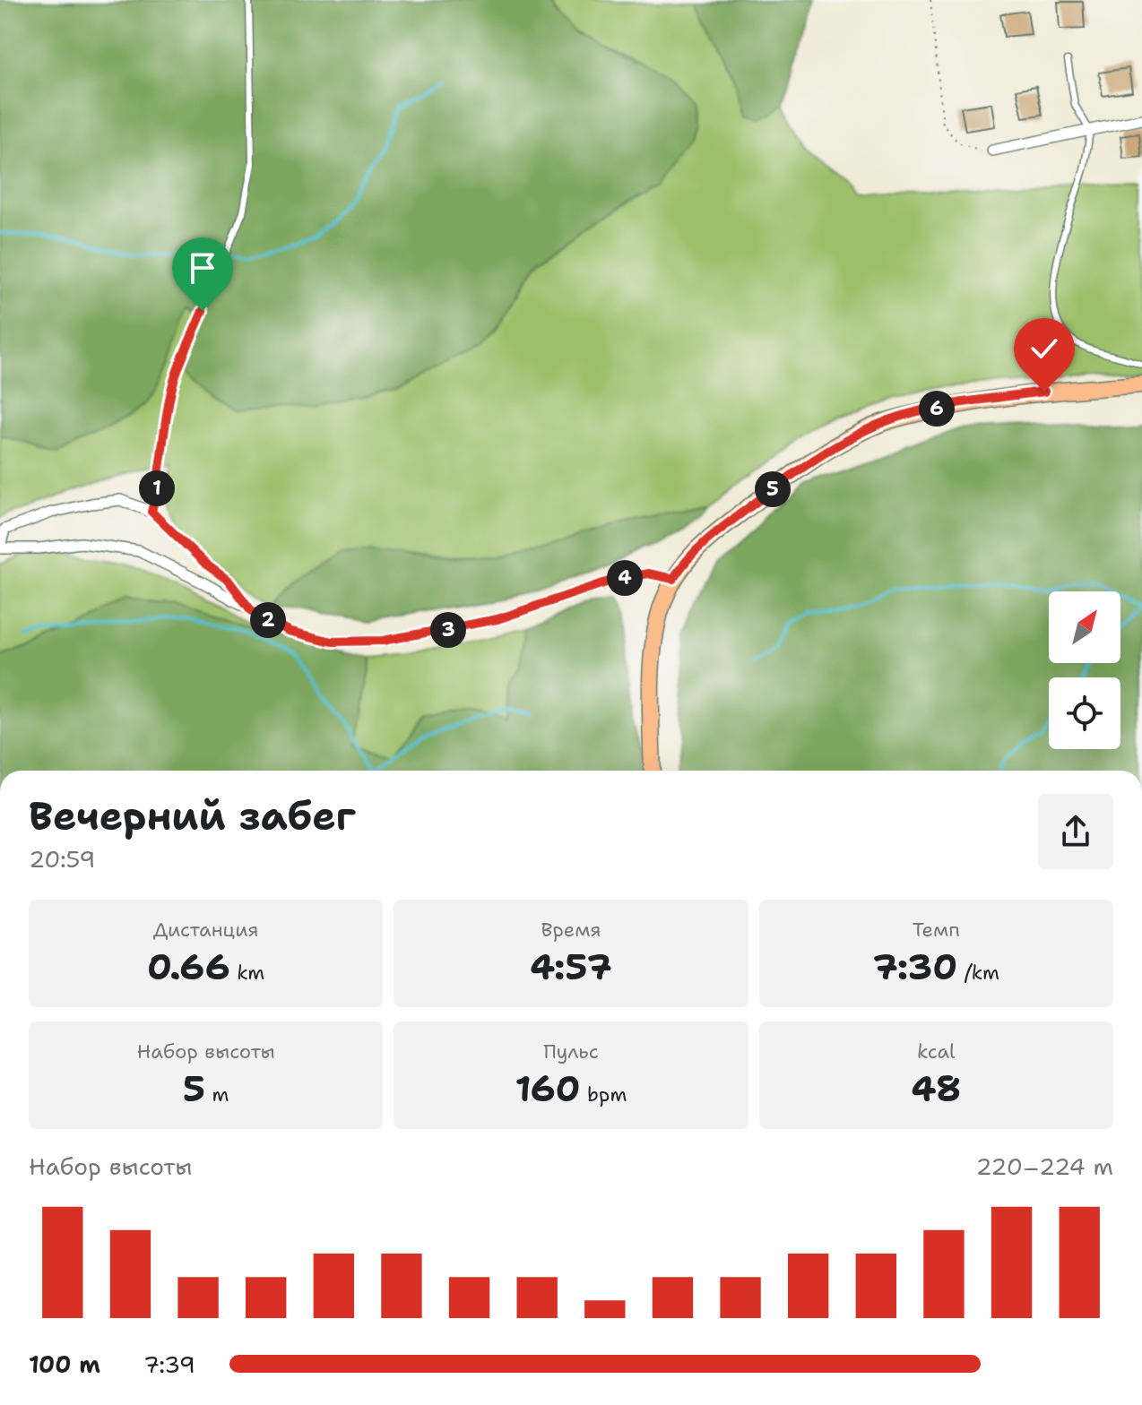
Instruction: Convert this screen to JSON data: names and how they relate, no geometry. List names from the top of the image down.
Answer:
{
  "north": "top right",
  "page": {
    "pins": [
      "6",
      "1",
      "5",
      "4",
      "2",
      "3"
    ],
    "heading": ["Вечерний забег", "20:59"],
    "stats": [
      ["Дистанция", "0.66 km"],
      ["Время", "4:57"],
      ["Темп", "7:30 /km"],
      ["Набор высоты", "5 m"],
      ["Пульс", "160 bpm"],
      ["kcal", "48"]
    ],
    "chart": ["Набор высоты", "220–224 m"],
    "list": [
      {
        "name": "100 m",
        "note": "7:39"
      }
    ]
  }
}
